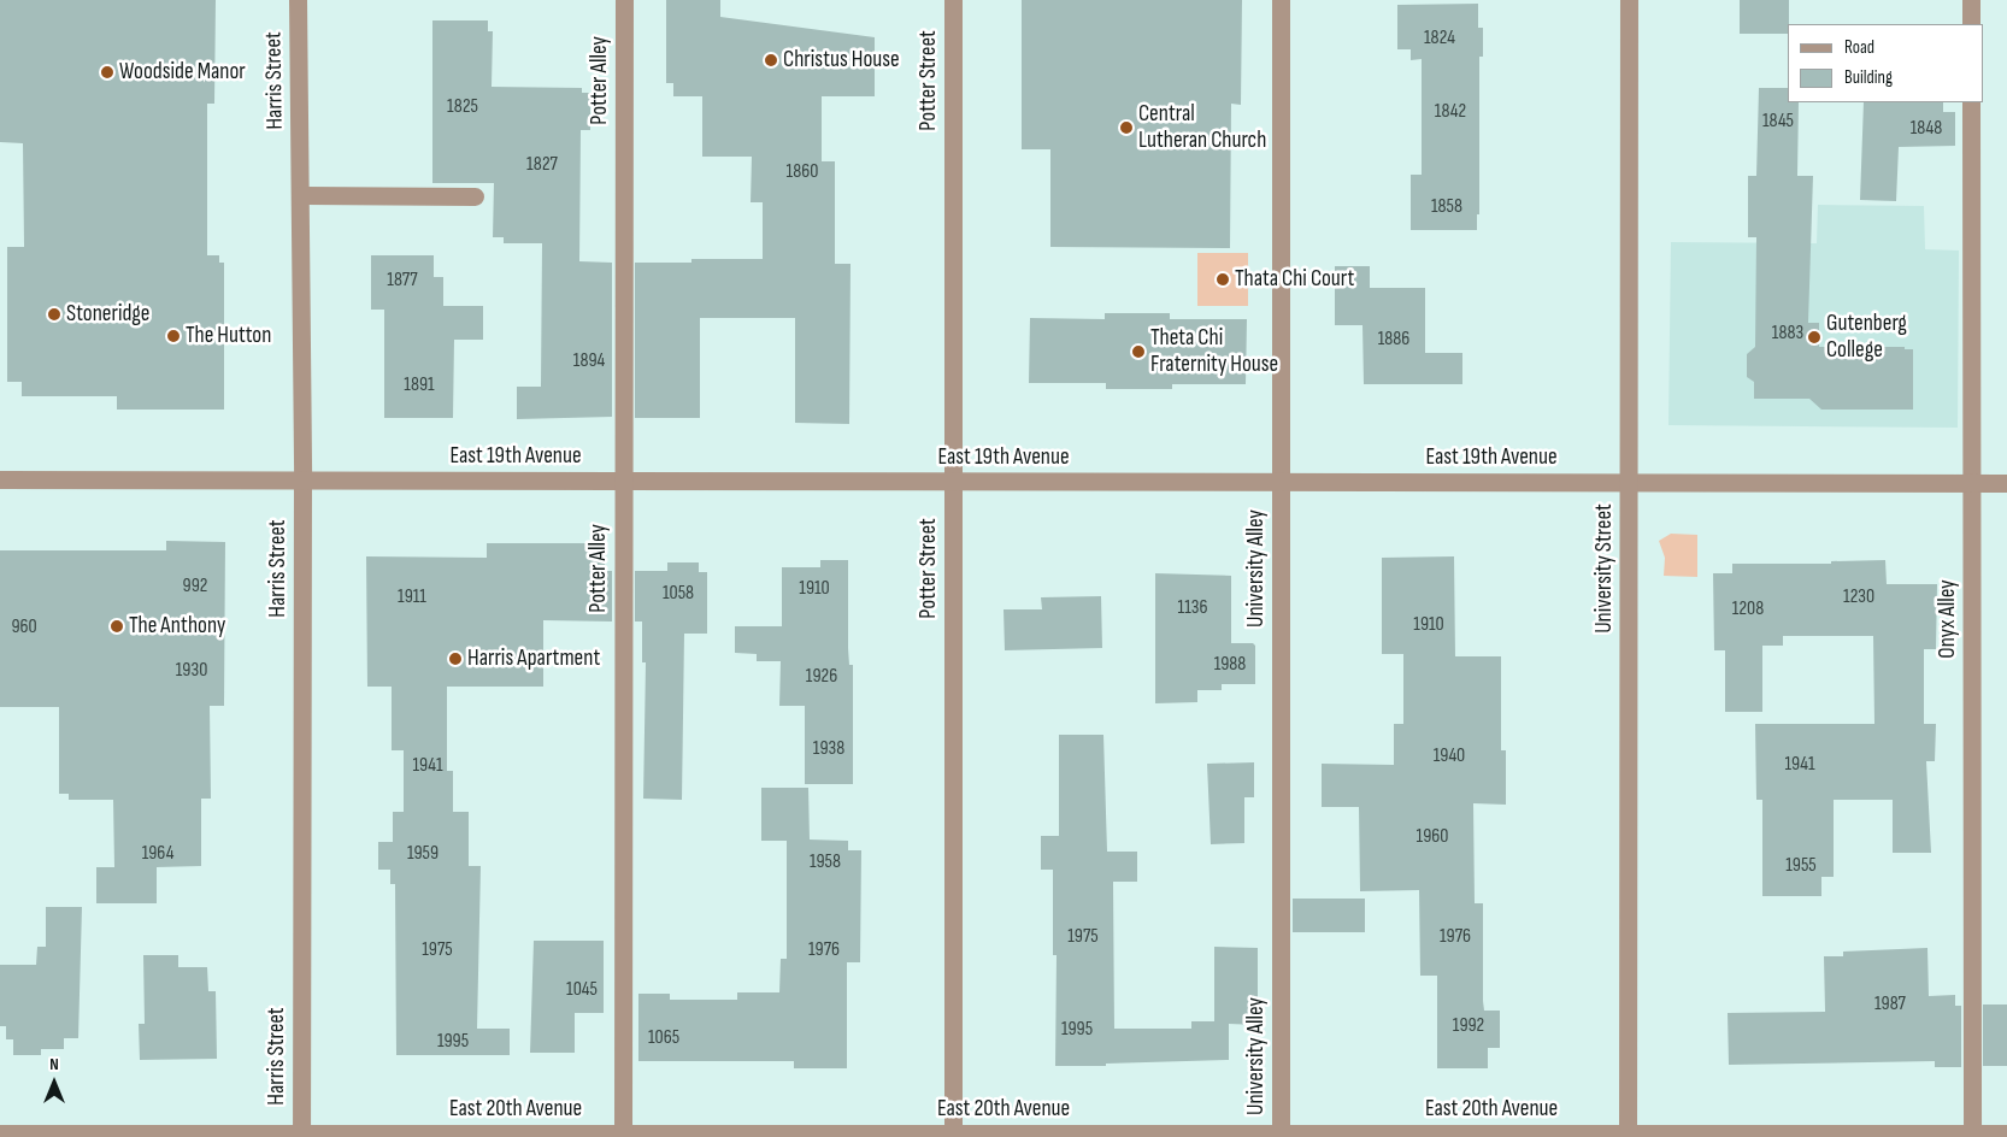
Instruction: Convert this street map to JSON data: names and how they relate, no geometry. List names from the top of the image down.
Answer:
{
  "streets": {
    "street": [
      "Harris Street",
      "Potter Alley",
      "Potter Street",
      "East 19th Avenue",
      "University Alley",
      "University Street",
      "Onyx Alley",
      "East 20th Avenue"
    ]
  },
  "crossings": [
    ["Harris Street", "East 19th Avenue"],
    ["Harris Street", "East 20th Avenue"],
    ["Potter Alley", "East 19th Avenue"],
    ["Potter Alley", "East 20th Avenue"],
    ["Potter Street", "East 19th Avenue"],
    ["Potter Street", "East 20th Avenue"],
    ["East 19th Avenue", "University Alley"],
    ["East 19th Avenue", "University Street"],
    ["East 19th Avenue", "Onyx Alley"],
    ["University Alley", "East 20th Avenue"],
    ["University Street", "East 20th Avenue"],
    ["Onyx Alley", "East 20th Avenue"]
  ],
  "places": [
    "Christus House",
    "Woodside Manor",
    "Central Lutheran Church",
    "Thata Chi Court",
    "Stoneridge",
    "The Hutton",
    "Gutenberg College",
    "Theta Chi Fraternity House",
    "The Anthony",
    "Harris Apartment"
  ],
  "house_numbers": [
    "1824",
    "1825",
    "1842",
    "1845",
    "1848",
    "1827",
    "1860",
    "1858",
    "1877",
    "1883",
    "1886",
    "1894",
    "1891",
    "992",
    "1910",
    "1058",
    "1911",
    "1230",
    "1136",
    "1208",
    "1910",
    "960",
    "1988",
    "1930",
    "1926",
    "1938",
    "1940",
    "1941",
    "1941",
    "1960",
    "1964",
    "1959",
    "1958",
    "1955",
    "1975",
    "1976",
    "1975",
    "1976",
    "1045",
    "1987",
    "1992",
    "1995",
    "1065",
    "1995"
  ],
  "legend": ["Road", "Building"],
  "north": "top"
}
